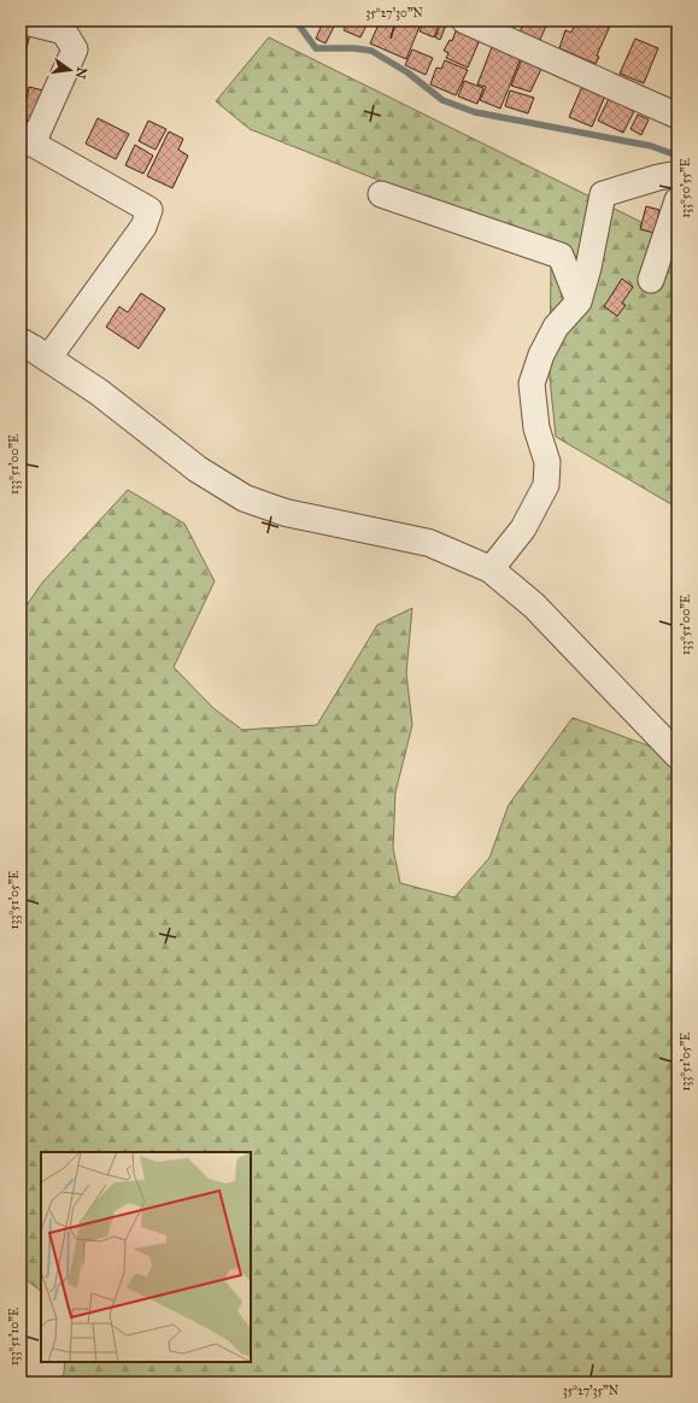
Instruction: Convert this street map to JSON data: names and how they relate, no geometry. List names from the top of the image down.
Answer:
{
  "north": "right",
  "coordinates": [
    "35°27'30\"N",
    "133°50'55\"E",
    "133°51'00\"E",
    "133°51'05\"E",
    "133°51'10\"E",
    "35°27'35\"N"
  ]
}
